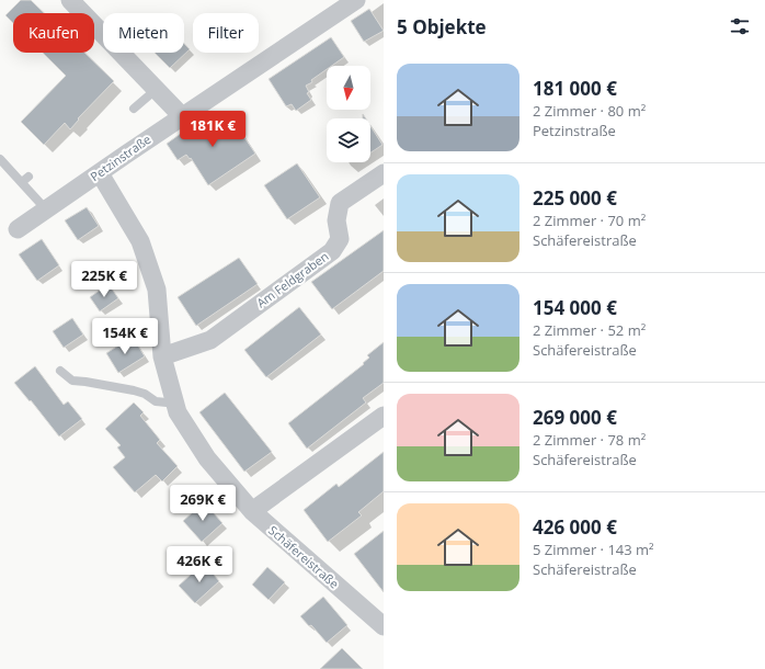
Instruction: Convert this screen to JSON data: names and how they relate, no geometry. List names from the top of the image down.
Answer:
{
  "streets": {
    "street": ["Petzinstraße", "Am Feldgraben", "Schäfereistraße"]
  },
  "crossings": [
    ["Petzinstraße", "Schäfereistraße"],
    ["Am Feldgraben", "Schäfereistraße"]
  ],
  "north": "bottom",
  "page": {
    "heading": "5 Objekte",
    "chip": ["Kaufen", "Mieten", "Filter"],
    "list": [
      {
        "name": "181 000 €",
        "note": "2 Zimmer · 80 m² · Petzinstraße"
      },
      {
        "name": "225 000 €",
        "note": "2 Zimmer · 70 m² · Schäfereistraße"
      },
      {
        "name": "154 000 €",
        "note": "2 Zimmer · 52 m² · Schäfereistraße"
      },
      {
        "name": "269 000 €",
        "note": "2 Zimmer · 78 m² · Schäfereistraße"
      },
      {
        "name": "426 000 €",
        "note": "5 Zimmer · 143 m² · Schäfereistraße"
      }
    ],
    "price": [
      "181K €",
      "225K €",
      "154K €",
      "269K €",
      "426K €"
    ]
  }
}
